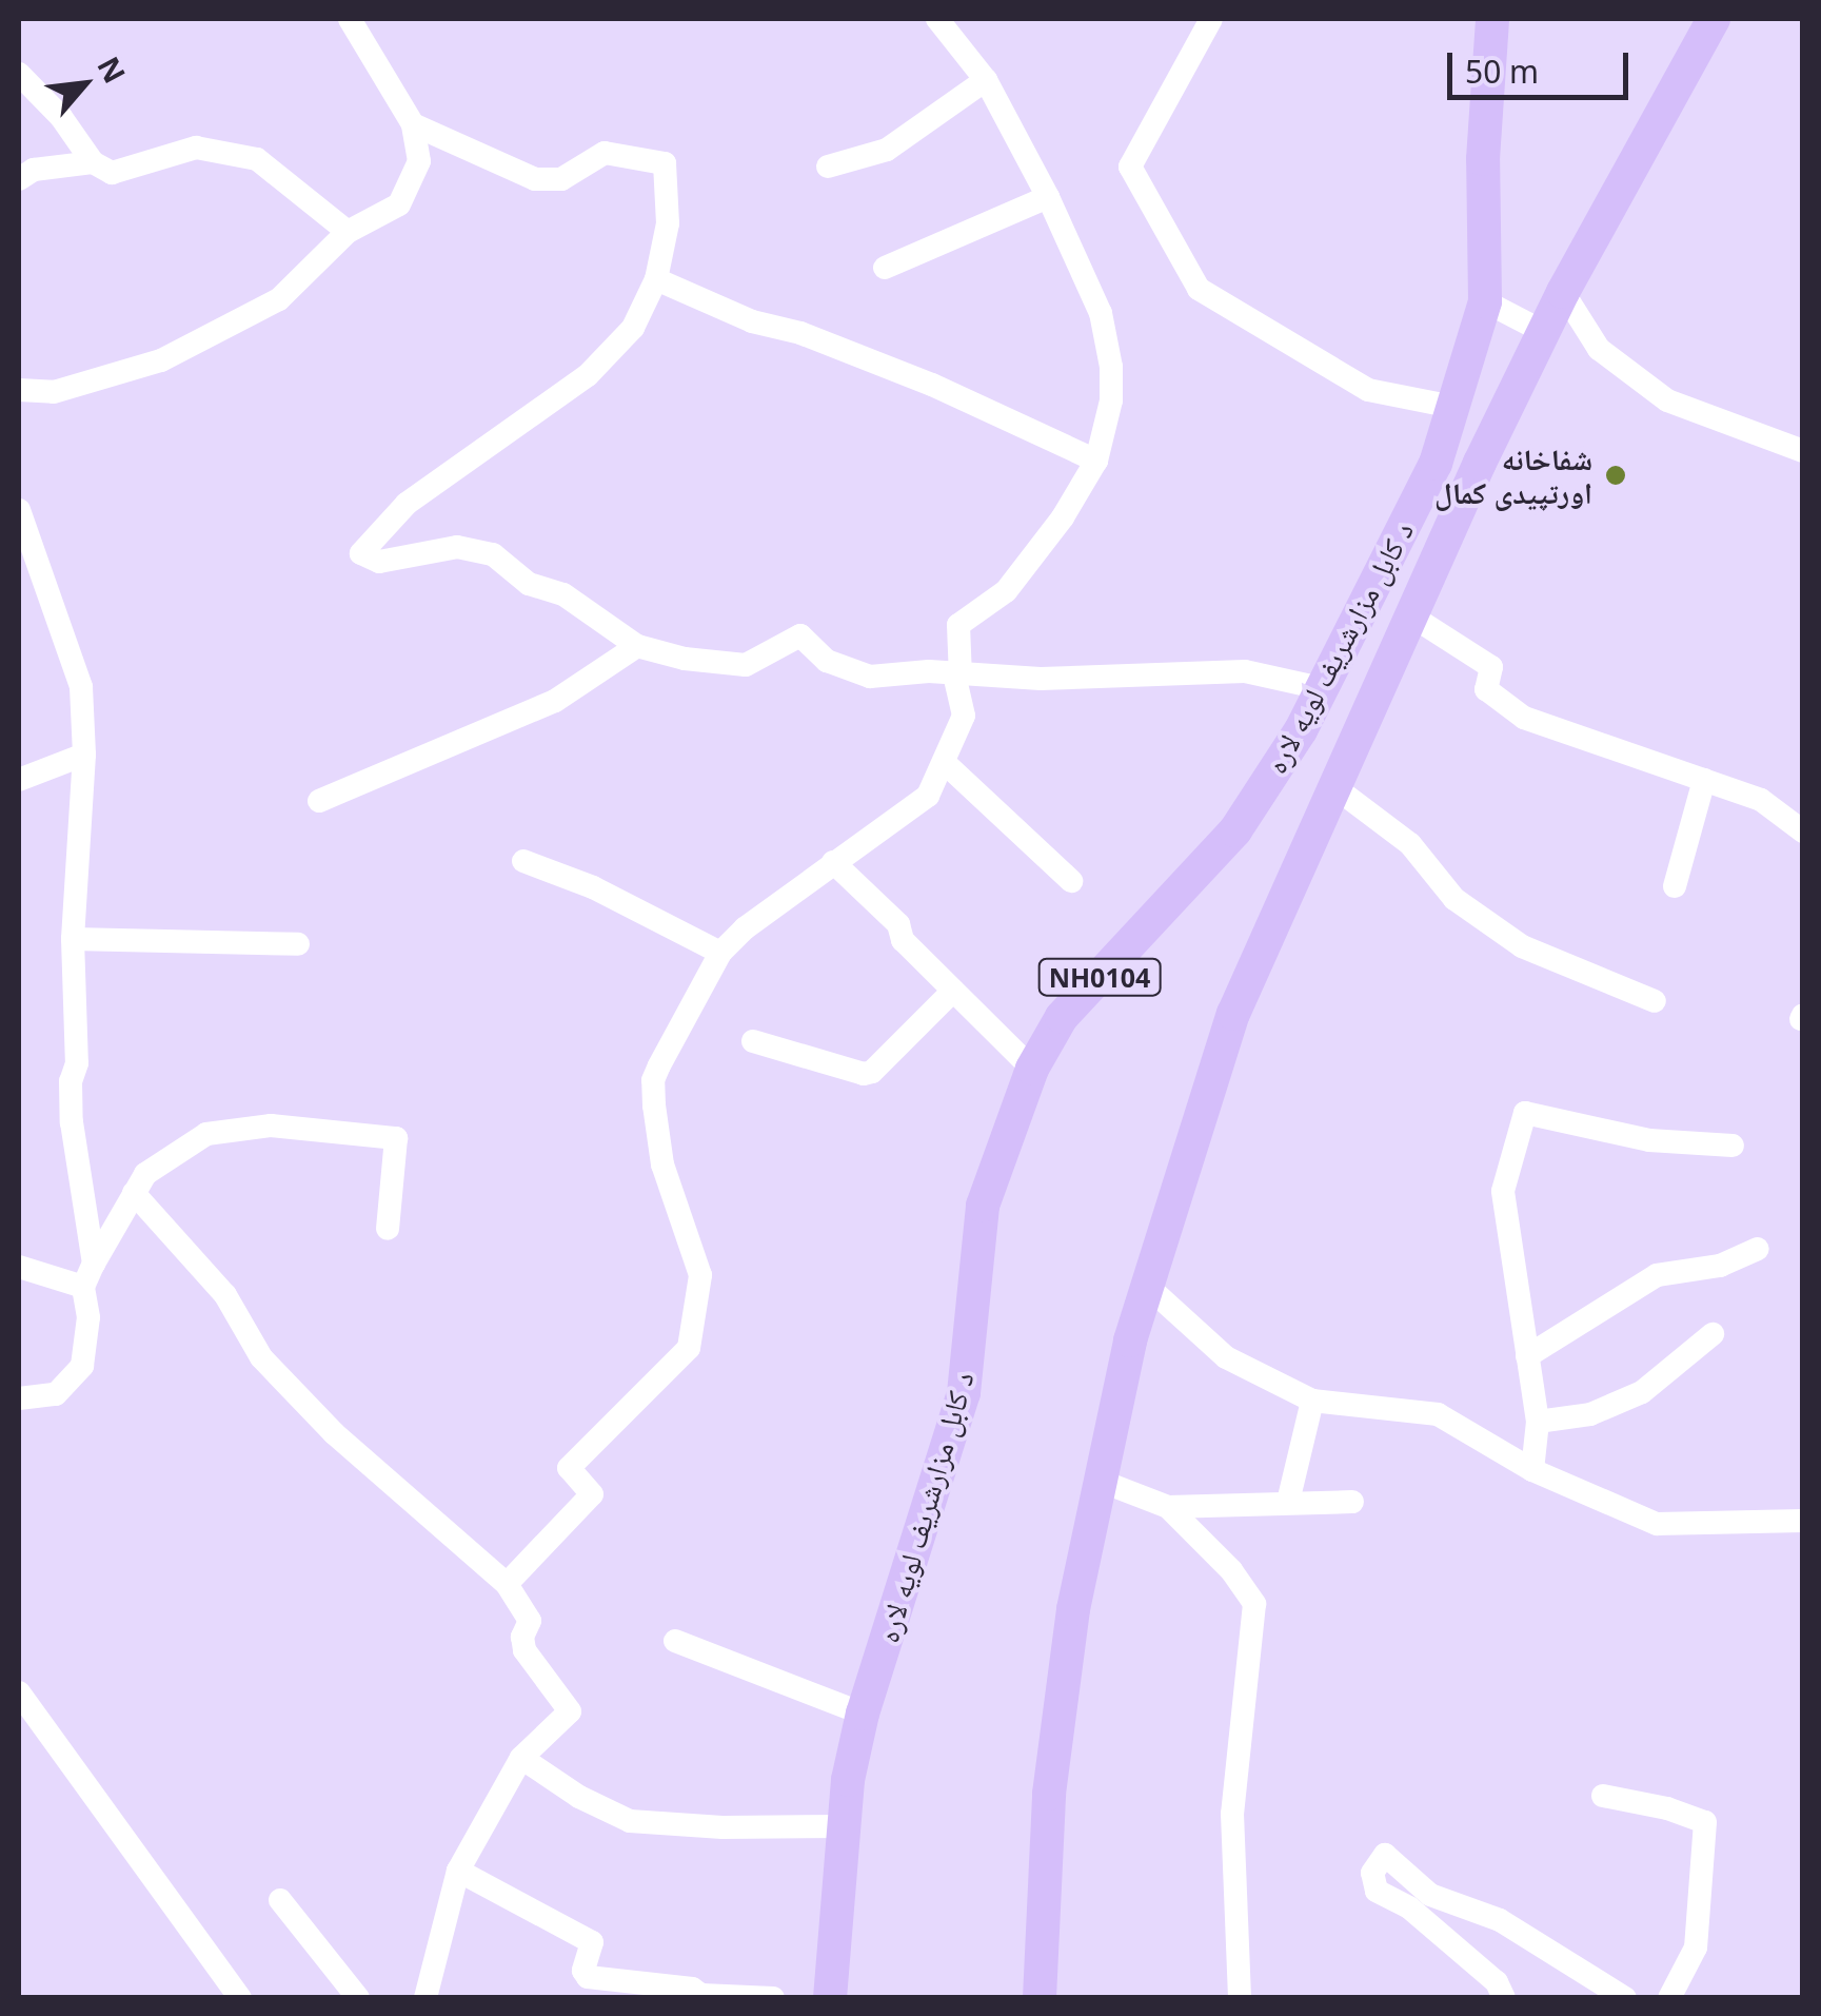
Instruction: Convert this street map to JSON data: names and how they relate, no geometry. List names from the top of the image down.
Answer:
{
  "streets": {
    "highway": ["د کابل مزارشریف لویه لاره", "NH0104"]
  },
  "places": ["شفاخانه اورتپیدی کمال"],
  "scale_bar": "50 m",
  "north": "top right"
}
